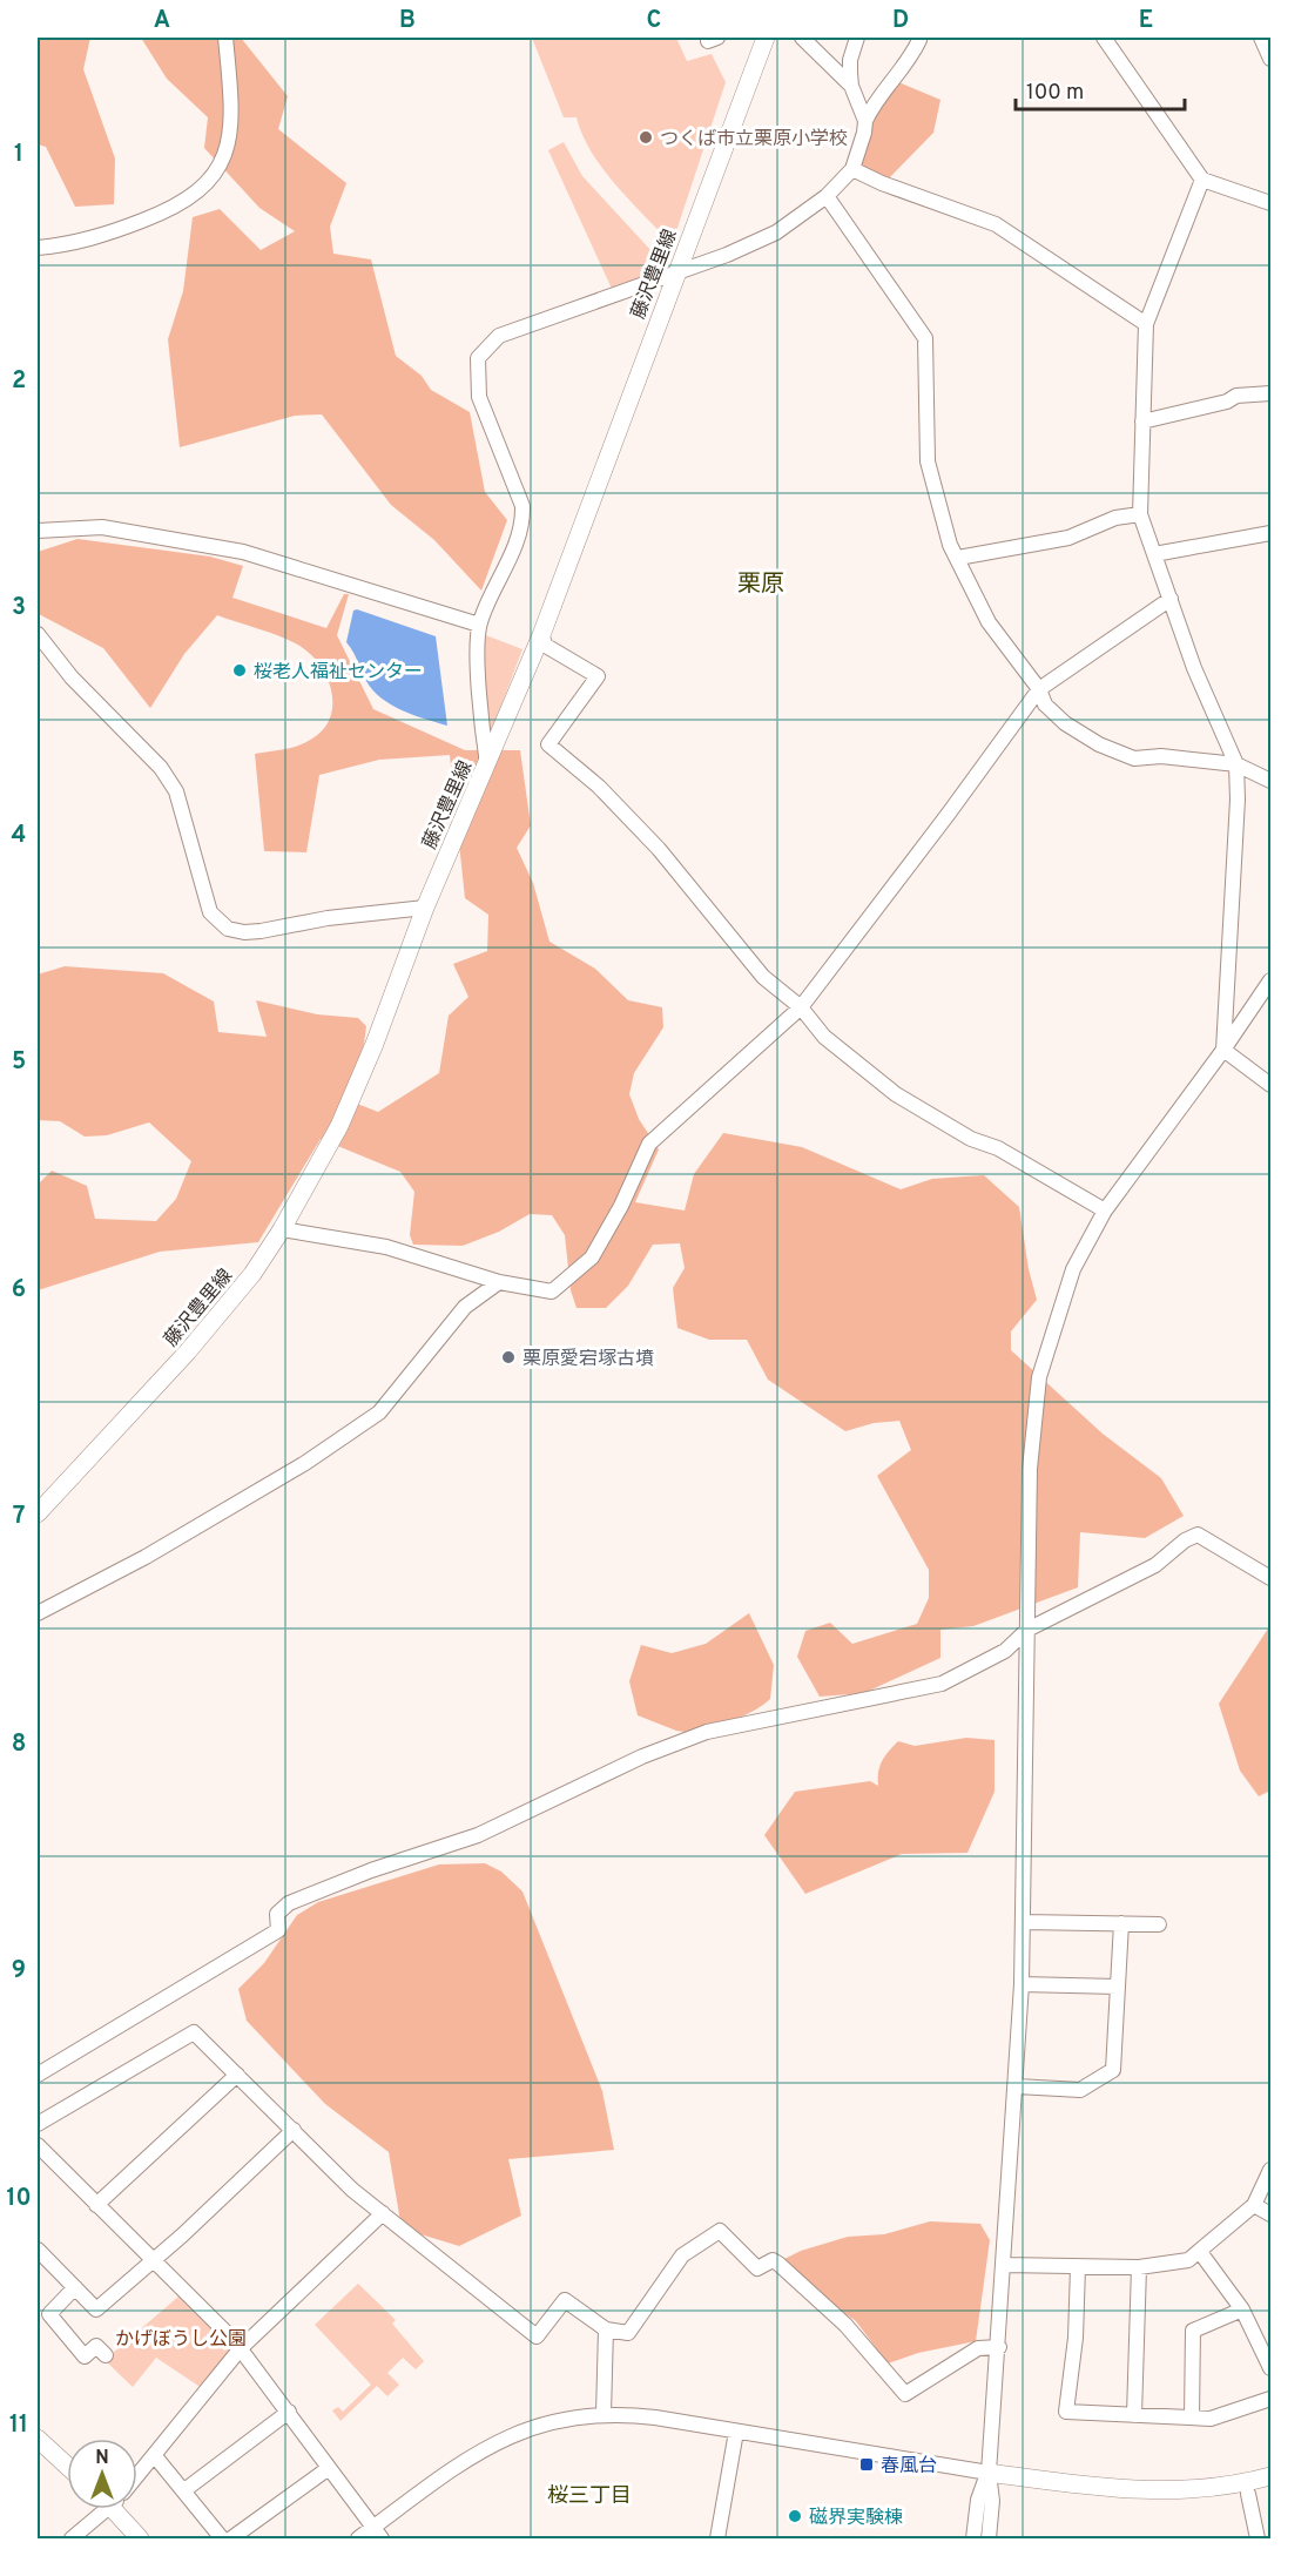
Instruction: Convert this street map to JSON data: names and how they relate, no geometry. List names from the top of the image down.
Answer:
{
  "streets": {
    "main road": ["藤沢豊里線"]
  },
  "districts": ["栗原", "桜三丁目"],
  "parks": ["かげぼうし公園"],
  "places": {
    "other": [
      "つくば市立栗原小学校",
      "桜老人福祉センター",
      "栗原愛宕塚古墳",
      "磁界実験棟"
    ],
    "transit": ["春風台"]
  },
  "scale_bar": "100 m",
  "north": "top",
  "grid": {
    "columns": [
      "A",
      "B",
      "C",
      "D",
      "E"
    ],
    "rows": [
      "1",
      "2",
      "3",
      "4",
      "5",
      "6",
      "7",
      "8",
      "9",
      "10",
      "11"
    ]
  }
}
